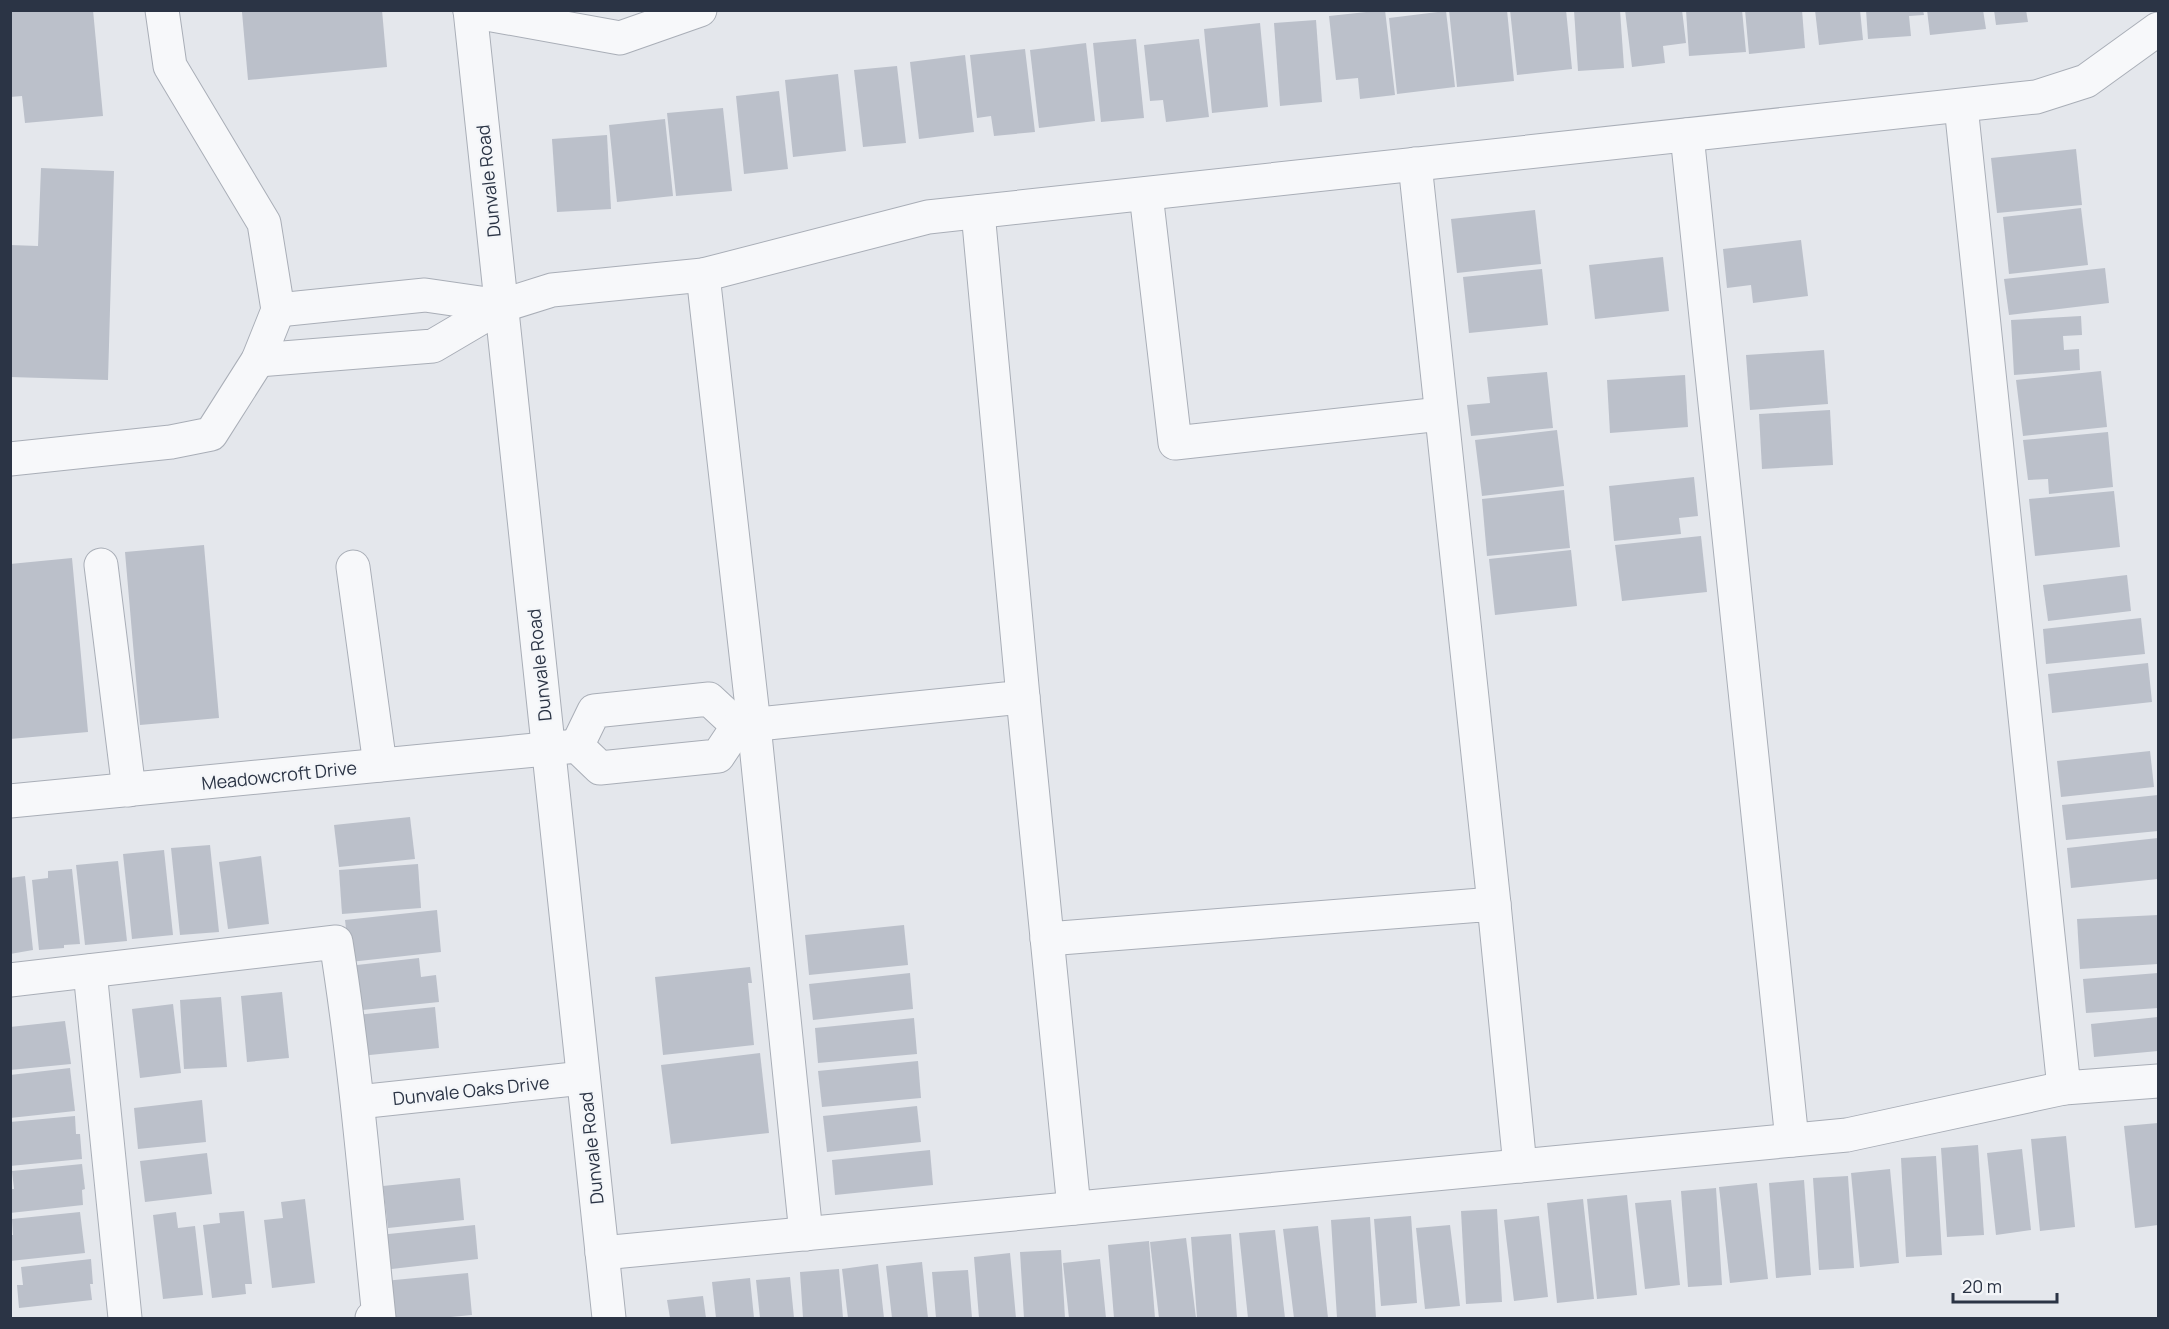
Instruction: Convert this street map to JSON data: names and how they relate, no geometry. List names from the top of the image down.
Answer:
{
  "streets": {
    "street": ["Dunvale Road", "Meadowcroft Drive", "Dunvale Oaks Drive"]
  },
  "crossings": [
    ["Dunvale Road", "Meadowcroft Drive"],
    ["Dunvale Road", "Dunvale Oaks Drive"]
  ],
  "scale_bar": "20 m"
}
